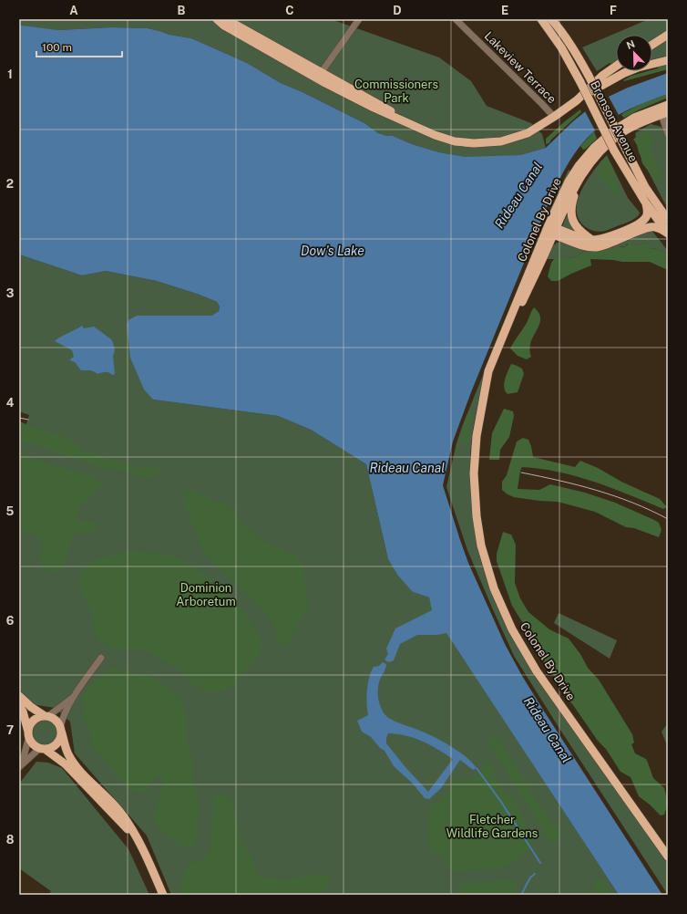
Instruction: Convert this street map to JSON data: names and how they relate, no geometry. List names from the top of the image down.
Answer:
{
  "streets": {
    "main road": ["Bronson Avenue", "Colonel By Drive"],
    "street": ["Lakeview Terrace"]
  },
  "water": ["Rideau Canal", "Dow's Lake"],
  "parks": ["Commissioners Park", "Dominion Arboretum", "Fletcher Wildlife Gardens"],
  "scale_bar": "100 m",
  "north": "top left",
  "grid": {
    "columns": [
      "A",
      "B",
      "C",
      "D",
      "E",
      "F"
    ],
    "rows": [
      "1",
      "2",
      "3",
      "4",
      "5",
      "6",
      "7",
      "8"
    ]
  }
}
